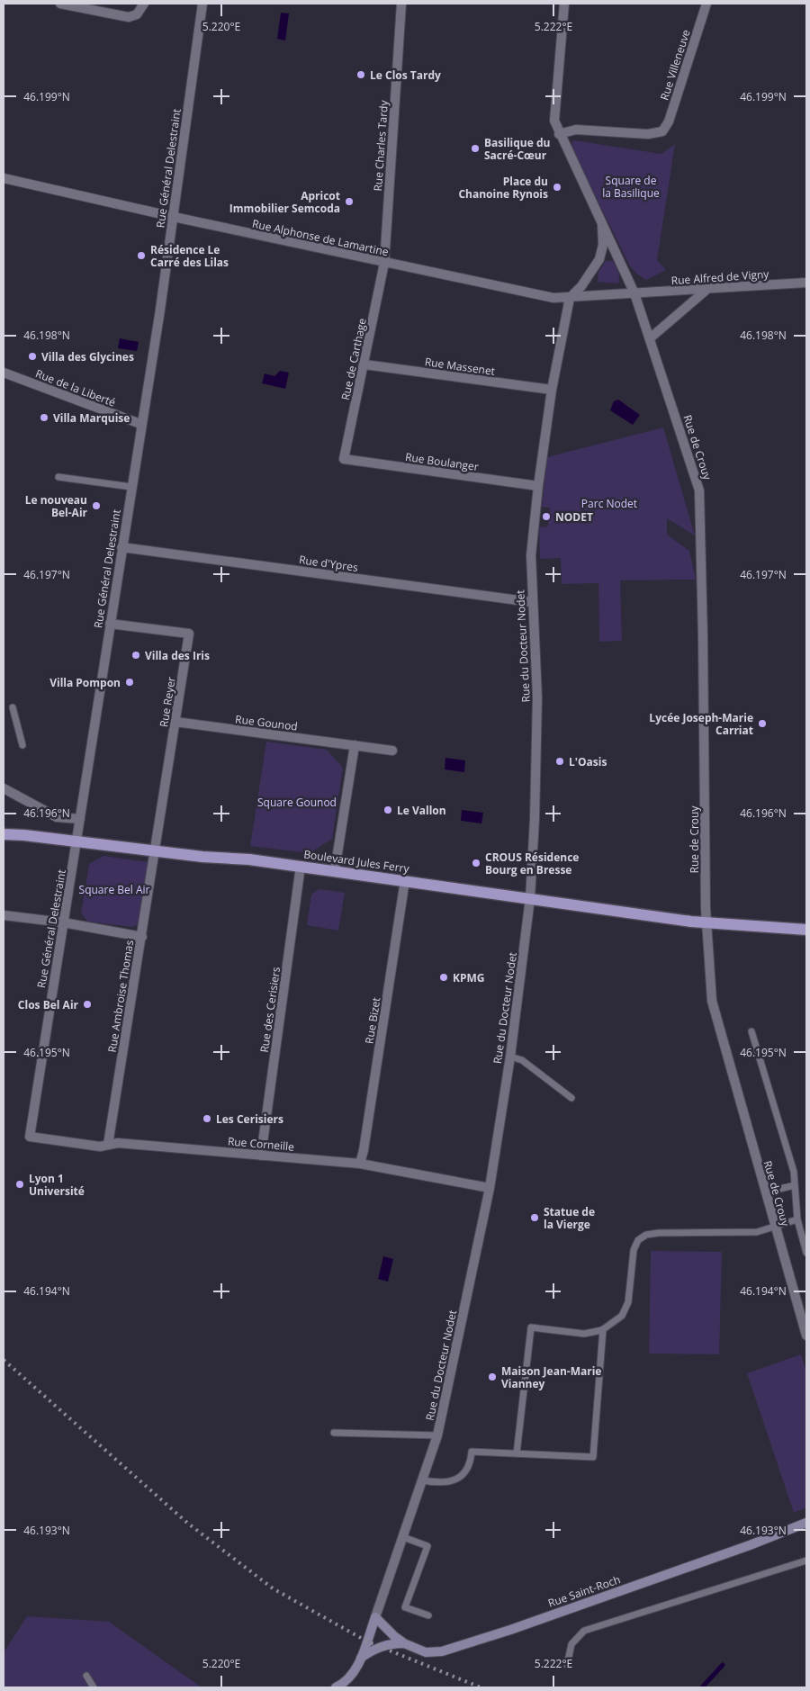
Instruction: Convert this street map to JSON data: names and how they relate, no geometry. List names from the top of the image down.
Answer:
{
  "streets": {
    "main road": ["Boulevard Jules Ferry"],
    "street": [
      "Rue Villeneuve",
      "Rue Charles Tardy",
      "Rue Général Delestraint",
      "Rue Alphonse de Lamartine",
      "Rue Alfred de Vigny",
      "Rue de Carthage",
      "Rue Massenet",
      "Rue de la Liberté",
      "Rue de Crouy",
      "Rue Boulanger",
      "Rue d'Ypres",
      "Rue du Docteur Nodet",
      "Rue Reyer",
      "Rue Gounod",
      "Rue Ambroise Thomas",
      "Rue des Cerisiers",
      "Rue Bizet",
      "Rue Corneille",
      "Rue Saint-Roch"
    ]
  },
  "crossings": [
    ["Rue Villeneuve", "Rue de Crouy"],
    ["Rue Charles Tardy", "Rue Alphonse de Lamartine"],
    ["Rue Charles Tardy", "Rue de Carthage"],
    ["Rue Général Delestraint", "Rue Alphonse de Lamartine"],
    ["Rue Général Delestraint", "Rue de la Liberté"],
    ["Rue Général Delestraint", "Rue d'Ypres"],
    ["Rue Général Delestraint", "Rue Reyer"],
    ["Rue Général Delestraint", "Boulevard Jules Ferry"],
    ["Rue Général Delestraint", "Rue Corneille"],
    ["Rue Alphonse de Lamartine", "Rue Alfred de Vigny"],
    ["Rue Alphonse de Lamartine", "Rue de Carthage"],
    ["Rue Alphonse de Lamartine", "Rue de Crouy"],
    ["Rue Alphonse de Lamartine", "Rue du Docteur Nodet"],
    ["Rue Alfred de Vigny", "Rue de Crouy"],
    ["Rue de Carthage", "Rue Massenet"],
    ["Rue de Carthage", "Rue Boulanger"],
    ["Rue Massenet", "Rue du Docteur Nodet"],
    ["Rue de Crouy", "Boulevard Jules Ferry"],
    ["Rue Boulanger", "Rue du Docteur Nodet"],
    ["Rue d'Ypres", "Rue du Docteur Nodet"],
    ["Rue du Docteur Nodet", "Boulevard Jules Ferry"],
    ["Rue du Docteur Nodet", "Rue Corneille"],
    ["Rue du Docteur Nodet", "Rue Saint-Roch"],
    ["Rue Reyer", "Rue Gounod"],
    ["Rue Reyer", "Boulevard Jules Ferry"],
    ["Rue Reyer", "Rue Ambroise Thomas"],
    ["Boulevard Jules Ferry", "Rue Ambroise Thomas"],
    ["Boulevard Jules Ferry", "Rue des Cerisiers"],
    ["Boulevard Jules Ferry", "Rue Bizet"],
    ["Rue Ambroise Thomas", "Rue Corneille"],
    ["Rue des Cerisiers", "Rue Corneille"],
    ["Rue Bizet", "Rue Corneille"]
  ],
  "parks": [
    "Square de la Basilique",
    "Parc Nodet",
    "Square Gounod",
    "Square Bel Air"
  ],
  "places": [
    "Le Clos Tardy",
    "Basilique du Sacré-Cœur",
    "Place du Chanoine Rynois",
    "Apricot Immobilier Semcoda",
    "Résidence Le Carré des Lilas",
    "Villa des Glycines",
    "Villa Marquise",
    "Le nouveau Bel-Air",
    "NODET",
    "Villa des Iris",
    "Villa Pompon",
    "Lycée Joseph-Marie Carriat",
    "L'Oasis",
    "Le Vallon",
    "CROUS Résidence Bourg en Bresse",
    "KPMG",
    "Clos Bel Air",
    "Les Cerisiers",
    "Lyon 1 Université",
    "Statue de la Vierge",
    "Maison Jean-Marie Vianney"
  ],
  "coordinates": [
    "5.220°E",
    "5.222°E",
    "46.199°N",
    "46.198°N",
    "46.197°N",
    "46.196°N",
    "46.195°N",
    "46.194°N",
    "46.193°N"
  ]
}
